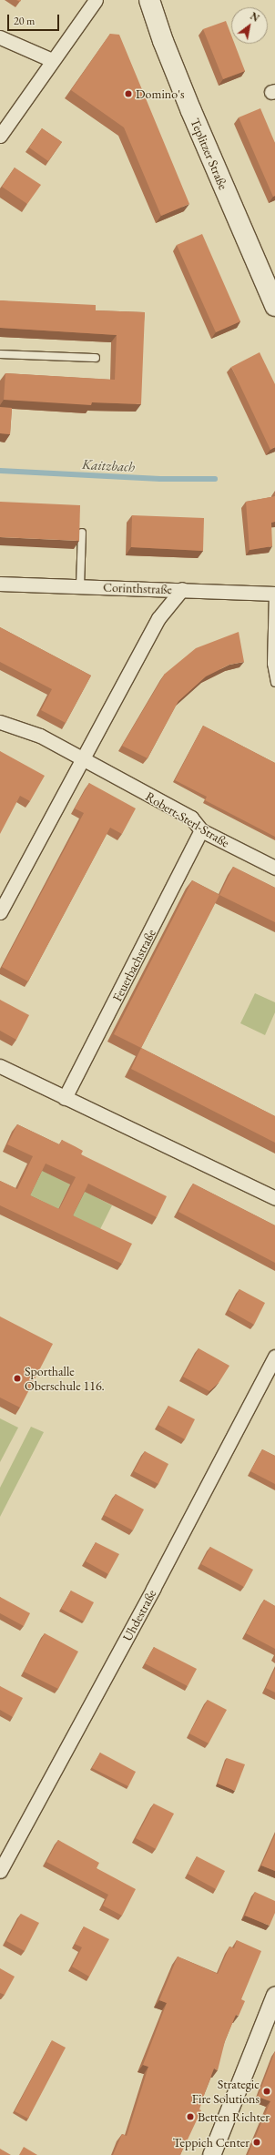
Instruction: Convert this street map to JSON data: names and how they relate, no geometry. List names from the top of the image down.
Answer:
{
  "streets": {
    "main road": ["Teplitzer Straße"],
    "street": [
      "Corinthstraße",
      "Robert-Sterl-Straße",
      "Feuerbachstraße",
      "Uhdestraße"
    ]
  },
  "crossings": [
    ["Robert-Sterl-Straße", "Feuerbachstraße"]
  ],
  "water": ["Kaitzbach"],
  "places": [
    "Domino's",
    "Sporthalle Oberschule 116.",
    "Strategic Fire Solutions",
    "Betten Richter",
    "Teppich Center"
  ],
  "scale_bar": "20 m",
  "north": "top right"
}
